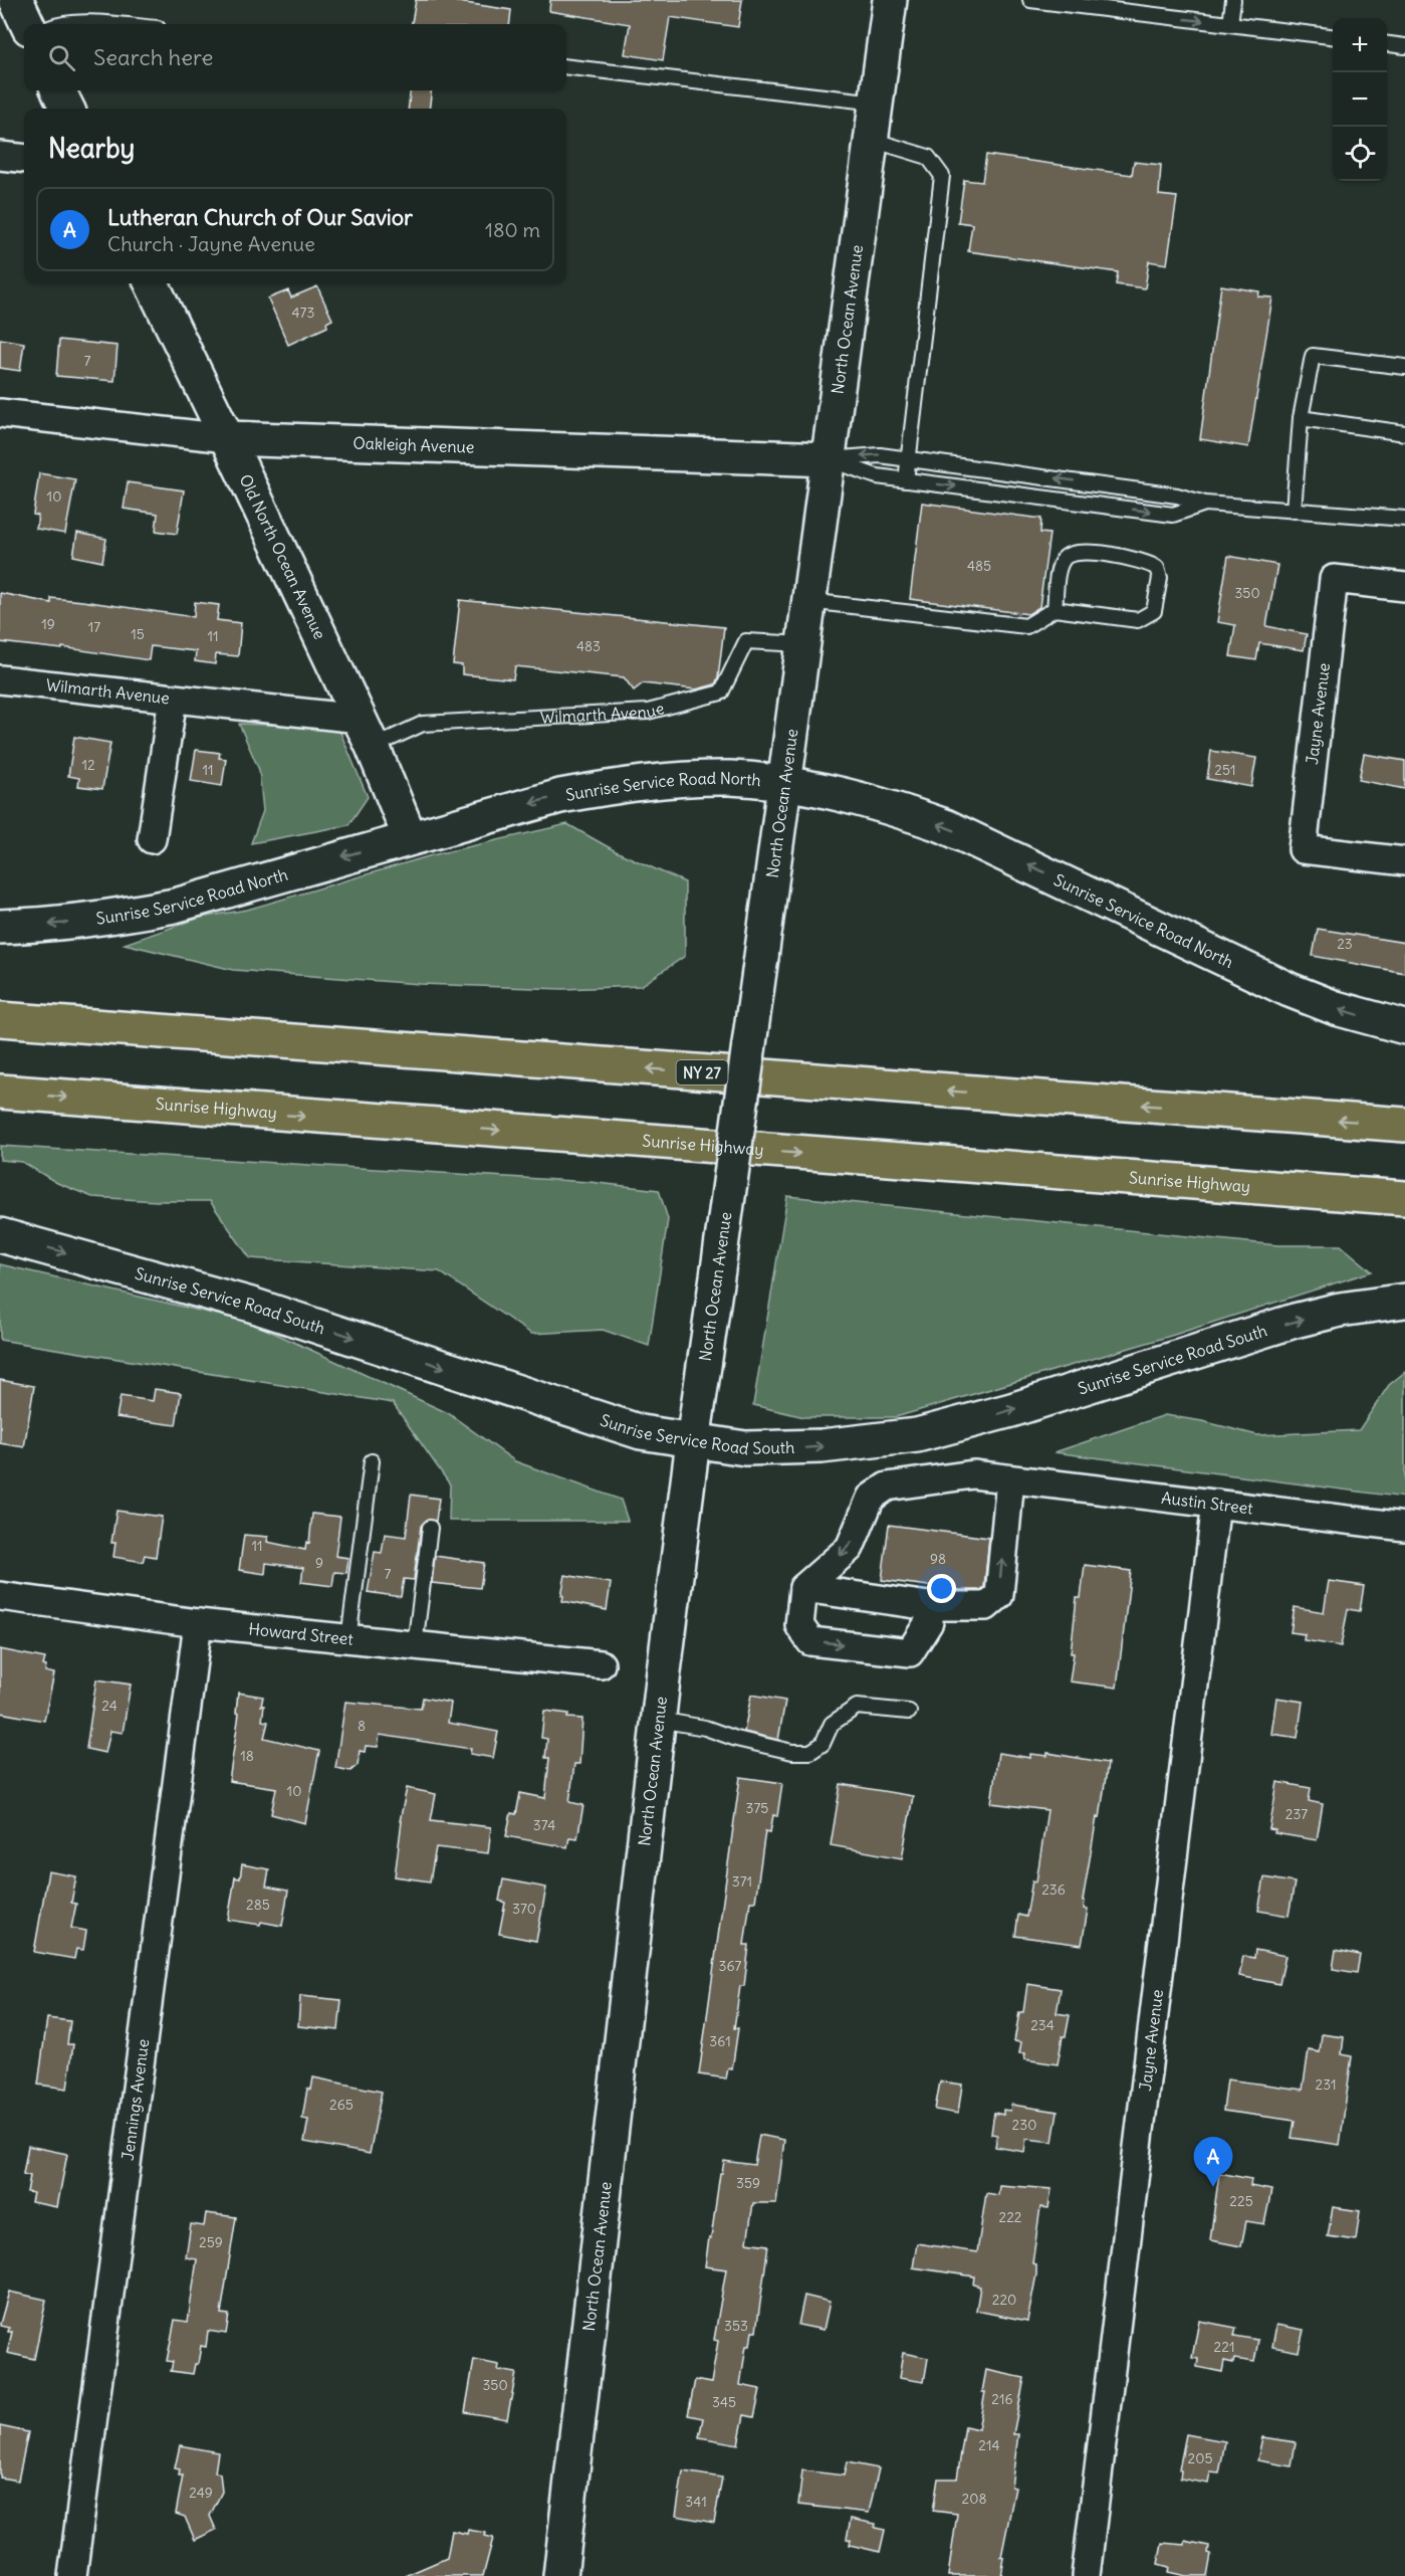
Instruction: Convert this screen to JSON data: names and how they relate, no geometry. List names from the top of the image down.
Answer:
{
  "streets": {
    "highway": ["NY 27", "Sunrise Highway"],
    "main road": [
      "North Ocean Avenue",
      "Oakleigh Avenue",
      "Old North Ocean Avenue",
      "Sunrise Service Road North",
      "Sunrise Service Road South"
    ],
    "street": [
      "Wilmarth Avenue",
      "Jayne Avenue",
      "Austin Street",
      "Howard Street",
      "Jennings Avenue"
    ]
  },
  "crossings": [
    ["North Ocean Avenue", "Oakleigh Avenue"],
    ["North Ocean Avenue", "Wilmarth Avenue"],
    ["North Ocean Avenue", "Sunrise Service Road North"],
    ["North Ocean Avenue", "Sunrise Service Road South"],
    ["Oakleigh Avenue", "Old North Ocean Avenue"],
    ["Old North Ocean Avenue", "Wilmarth Avenue"],
    ["Old North Ocean Avenue", "Sunrise Service Road North"],
    ["Jayne Avenue", "Austin Street"],
    ["Howard Street", "Jennings Avenue"]
  ],
  "one_way": ["Sunrise Service Road North", "Sunrise Service Road South", "Austin Street"],
  "house_numbers": [
    "473",
    "7",
    "10",
    "485",
    "350",
    "19",
    "17",
    "15",
    "11",
    "483",
    "12",
    "11",
    "251",
    "23",
    "11",
    "98",
    "9",
    "7",
    "24",
    "8",
    "18",
    "10",
    "375",
    "237",
    "374",
    "371",
    "236",
    "285",
    "370",
    "367",
    "234",
    "361",
    "231",
    "265",
    "230",
    "359",
    "225",
    "222",
    "259",
    "220",
    "353",
    "221",
    "350",
    "216",
    "345",
    "214",
    "205",
    "249",
    "208",
    "341"
  ],
  "page": {
    "map_buttons": ["+", "−"],
    "search": "Search here",
    "heading": "Nearby",
    "list": [
      {
        "mark": "A",
        "name": "Lutheran Church of Our Savior",
        "note": "Church · Jayne Avenue",
        "value": "180 m"
      }
    ],
    "pins": "A"
  }
}
